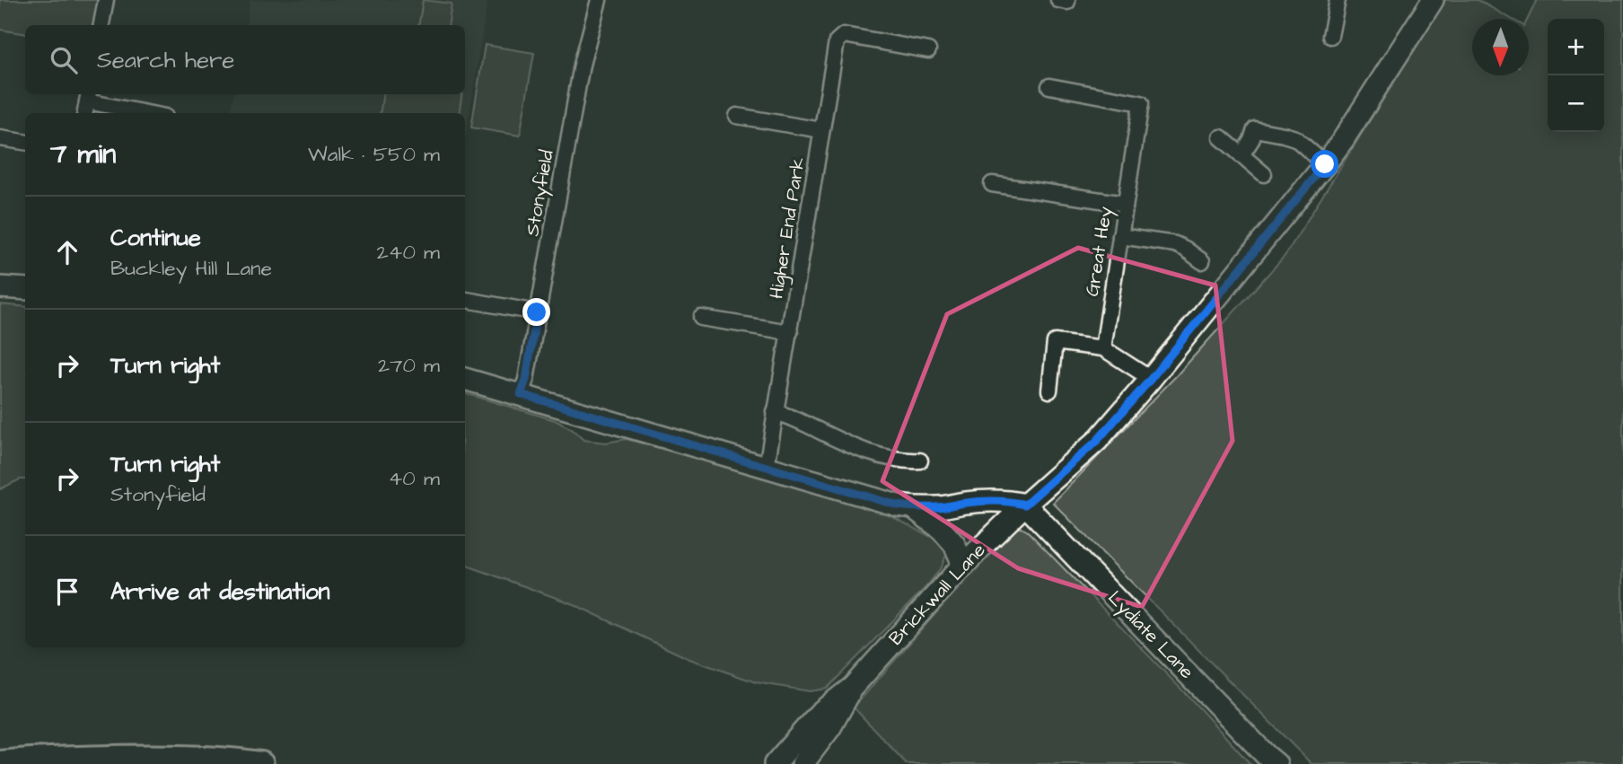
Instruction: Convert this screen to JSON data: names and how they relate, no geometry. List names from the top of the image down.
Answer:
{
  "streets": {
    "main road": ["Brickwall Lane", "Lydiate Lane"],
    "street": ["Stonyfield", "Higher End Park", "Great Hey"]
  },
  "crossings": [
    ["Brickwall Lane", "Lydiate Lane"]
  ],
  "north": "bottom",
  "page": {
    "map_buttons": ["+", "−"],
    "search": "Search here",
    "heading": ["7 min", "Walk · 550 m"],
    "list": [
      ["Continue", "Buckley Hill Lane", "240 m"],
      ["Turn right", "270 m"],
      ["Turn right", "Stonyfield", "40 m"],
      "Arrive at destination"
    ]
  }
}
